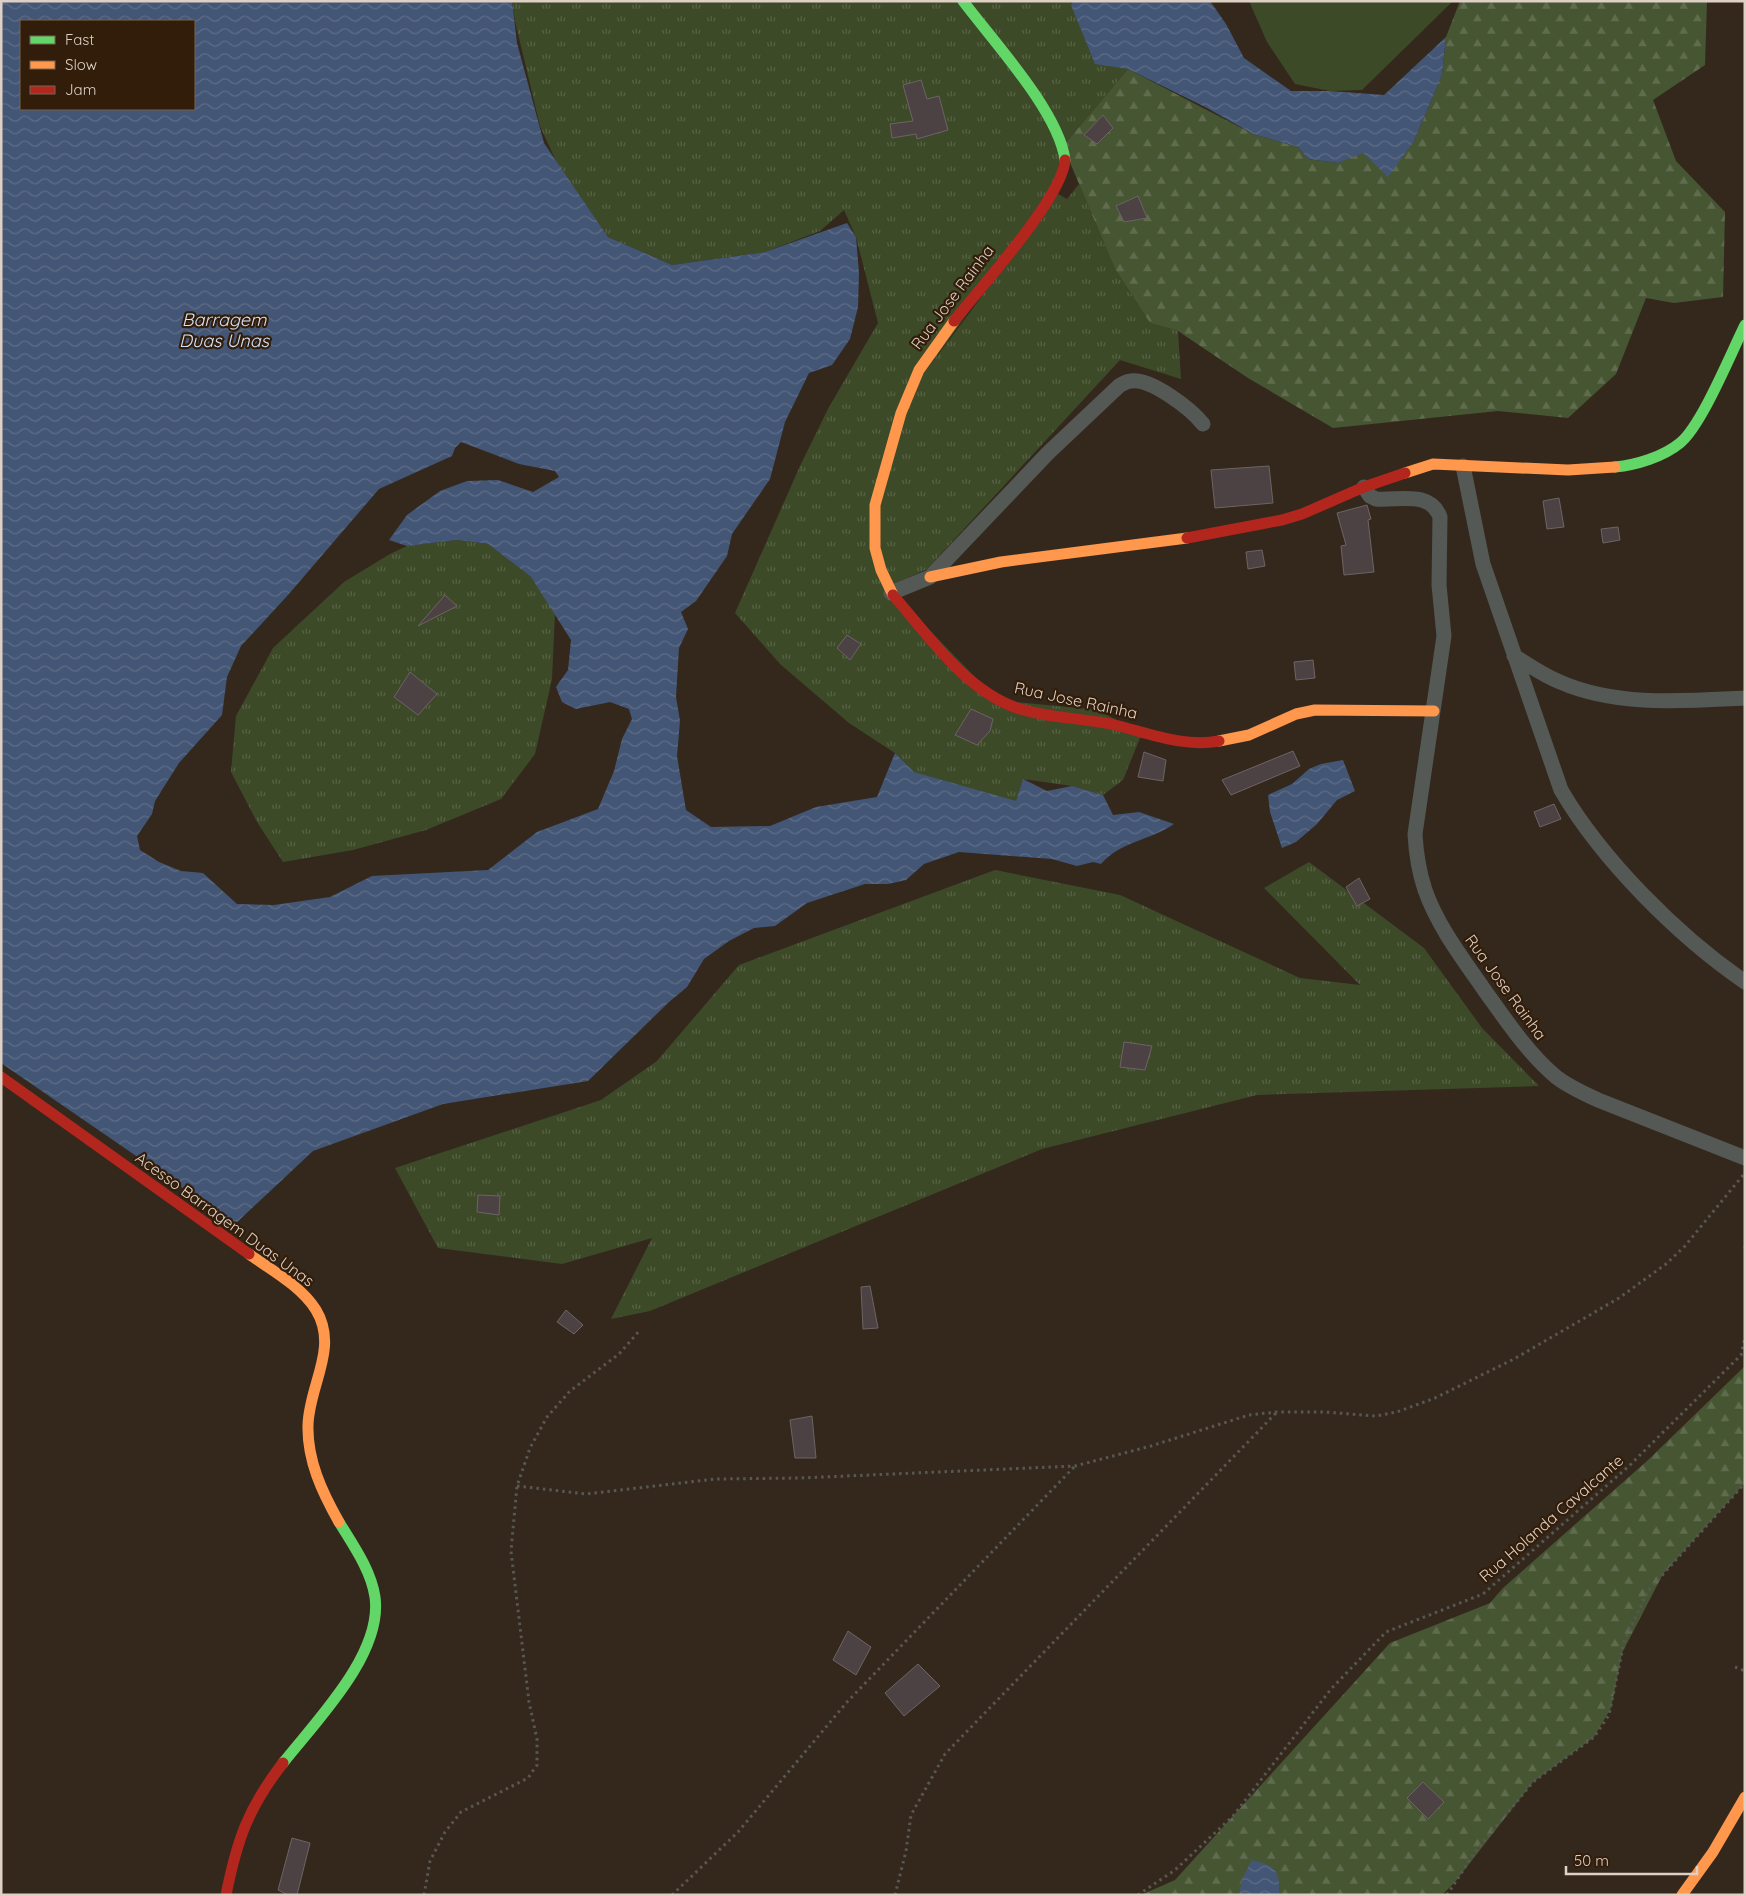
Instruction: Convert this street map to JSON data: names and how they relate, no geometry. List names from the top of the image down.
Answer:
{
  "streets": {
    "street": ["Rua Jose Rainha", "Acesso Barragem Duas Unas"],
    "path": ["Rua Holanda Cavalcante"]
  },
  "water": ["Barragem Duas Unas"],
  "legend": ["Fast", "Slow", "Jam"],
  "scale_bar": "50 m"
}
